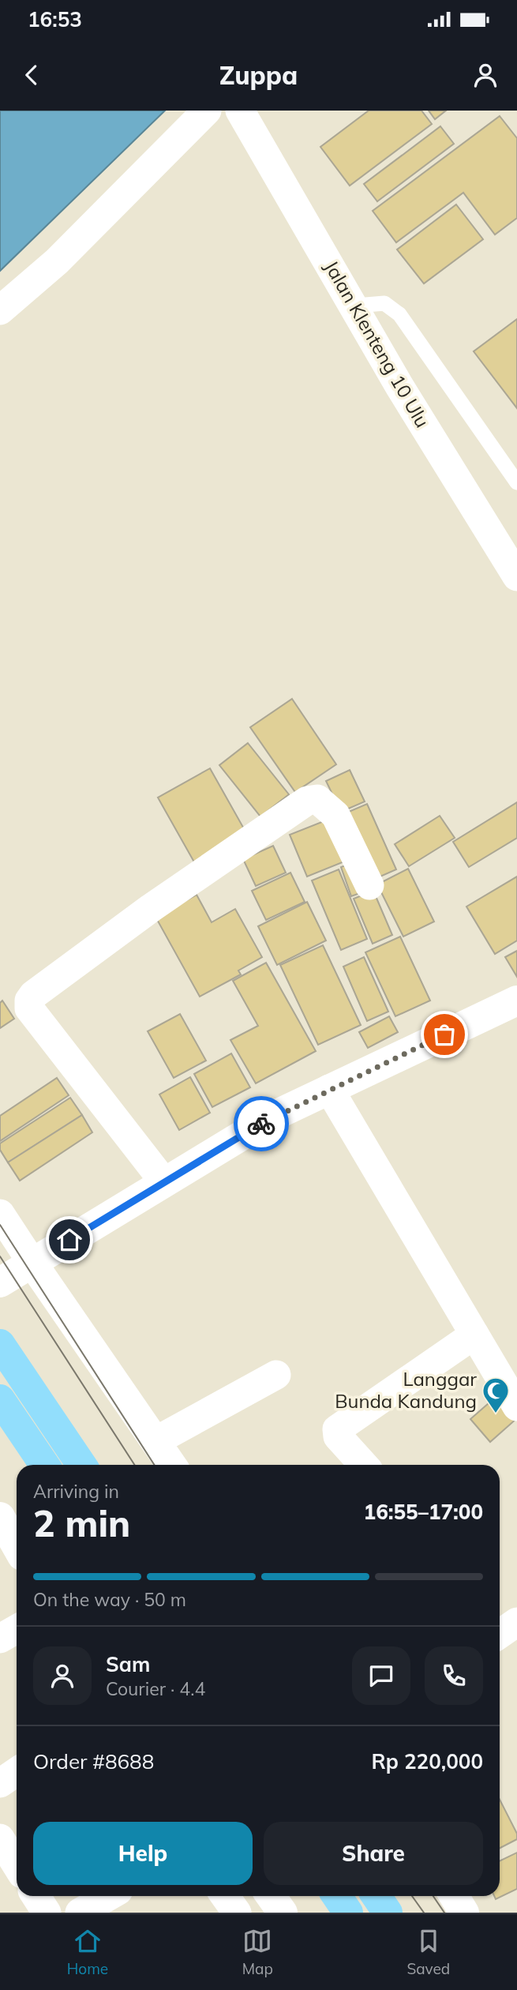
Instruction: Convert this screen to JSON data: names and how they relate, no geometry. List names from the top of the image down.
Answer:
{
  "streets": {
    "street": ["Jalan Klenteng 10 Ulu"]
  },
  "places": {
    "mosque": ["Langgar Bunda Kandung"]
  },
  "page": {
    "status": "16:53",
    "header": "Zuppa",
    "heading": ["2 min", "Arriving in", "16:55–17:00"],
    "panel": [
      "Sam",
      "Courier · 4.4",
      "Order #8688",
      "Rp 220,000"
    ],
    "bar": "On the way · 50 m",
    "buttons": ["Help", "Share"],
    "tabs": ["Home", "Map", "Saved"]
  }
}
